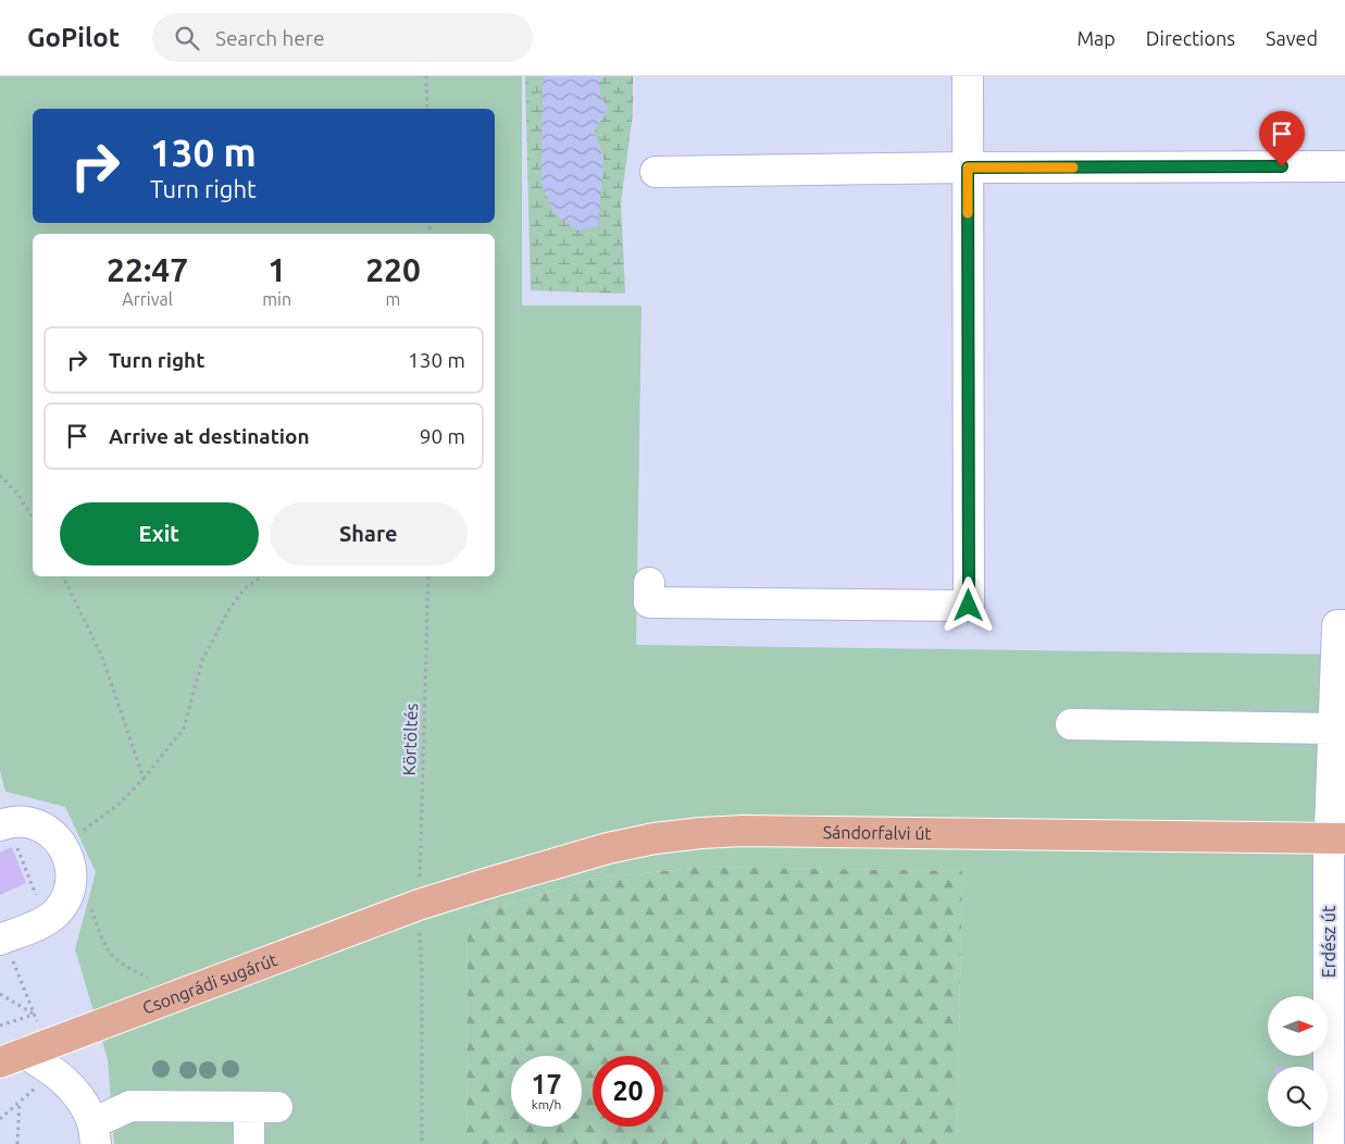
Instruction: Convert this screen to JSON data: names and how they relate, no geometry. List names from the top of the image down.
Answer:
{
  "streets": {
    "main road": ["Sándorfalvi út", "Csongrádi sugárút"],
    "street": ["Erdész út"],
    "path": ["Körtöltés"]
  },
  "crossings": [
    ["Körtöltés", "Sándorfalvi út"],
    ["Körtöltés", "Csongrádi sugárút"],
    ["Sándorfalvi út", "Erdész út"],
    ["Sándorfalvi út", "Csongrádi sugárút"]
  ],
  "north": "right",
  "page": {
    "header": "GoPilot",
    "search": "Search here",
    "nav": ["Map", "Directions", "Saved"],
    "turn": ["130 m", "Turn right"],
    "eta": [
      "22:47",
      "Arrival",
      "1",
      "min",
      "220",
      "m"
    ],
    "list": [
      {
        "name": "Turn right",
        "value": "130 m"
      },
      {
        "name": "Arrive at destination",
        "value": "90 m"
      }
    ],
    "buttons": ["Exit", "Share"],
    "speed": "17 km/h",
    "limit": "20"
  }
}
